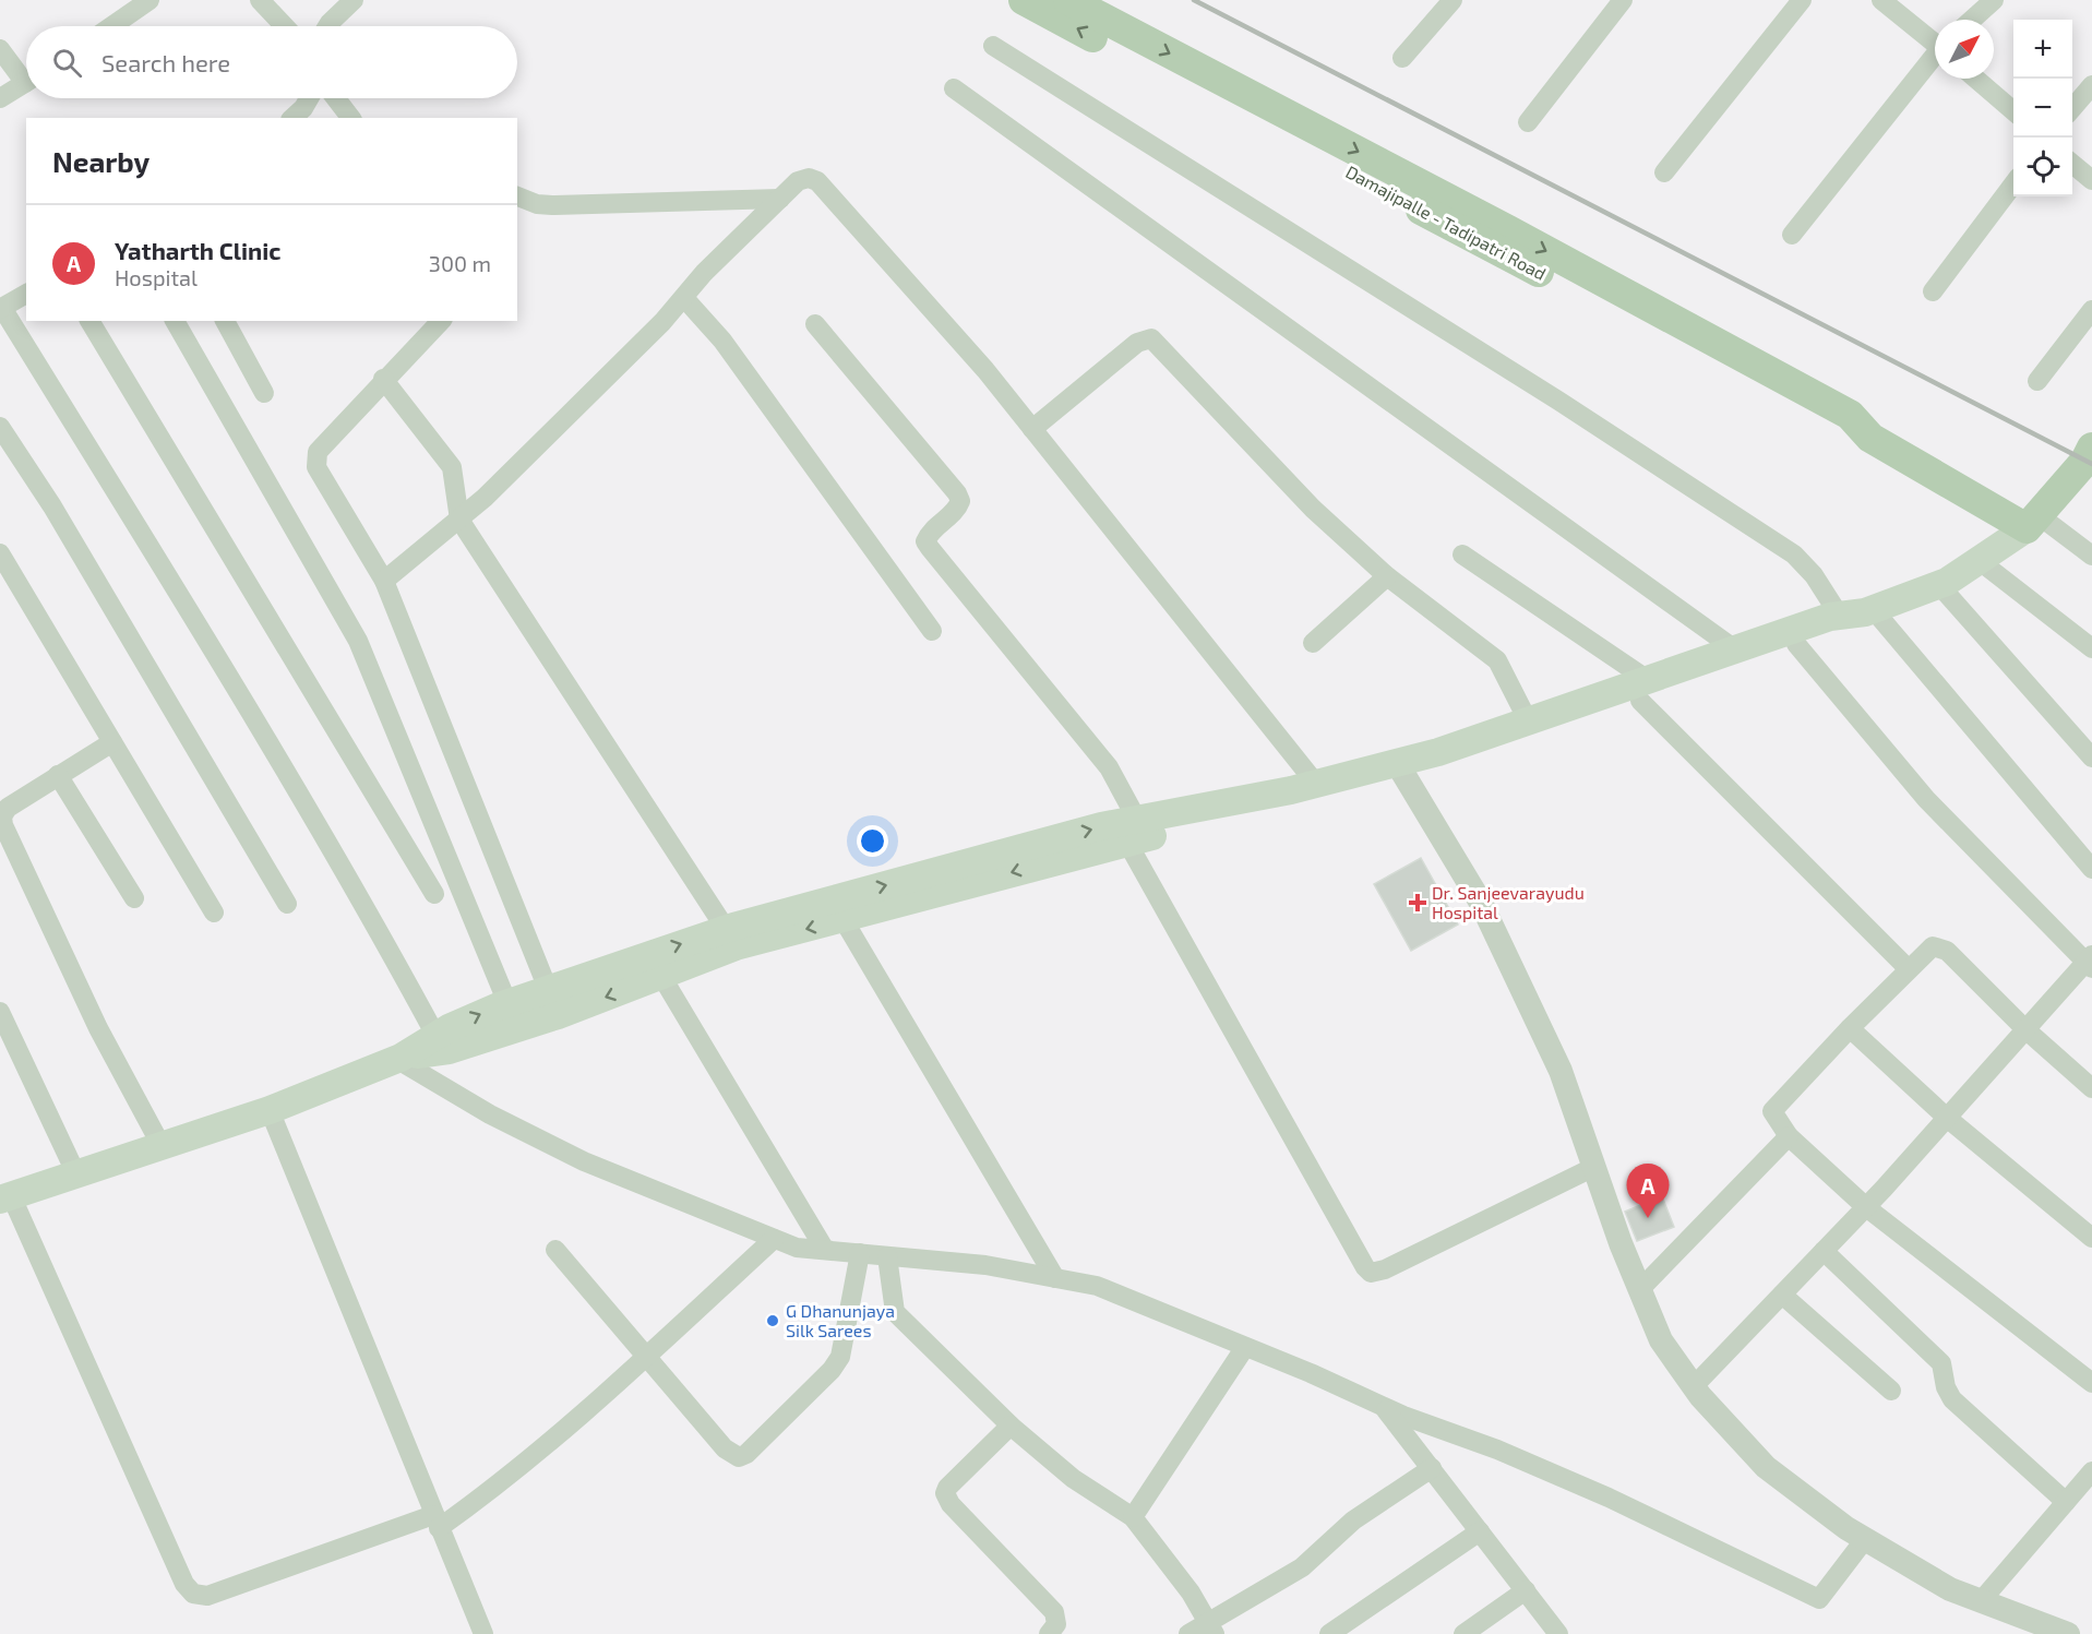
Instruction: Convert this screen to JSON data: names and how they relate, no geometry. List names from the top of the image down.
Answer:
{
  "streets": {
    "main road": ["Damajipalle - Tadipatri Road"]
  },
  "places": {
    "health": ["Dr. Sanjeevarayudu Hospital"],
    "other": ["G Dhanunjaya Silk Sarees"]
  },
  "north": "top right",
  "page": {
    "map_buttons": ["+", "−"],
    "search": "Search here",
    "heading": "Nearby",
    "list": [
      {
        "mark": "A",
        "name": "Yatharth Clinic",
        "note": "Hospital",
        "value": "300 m"
      }
    ],
    "pins": "A"
  }
}
